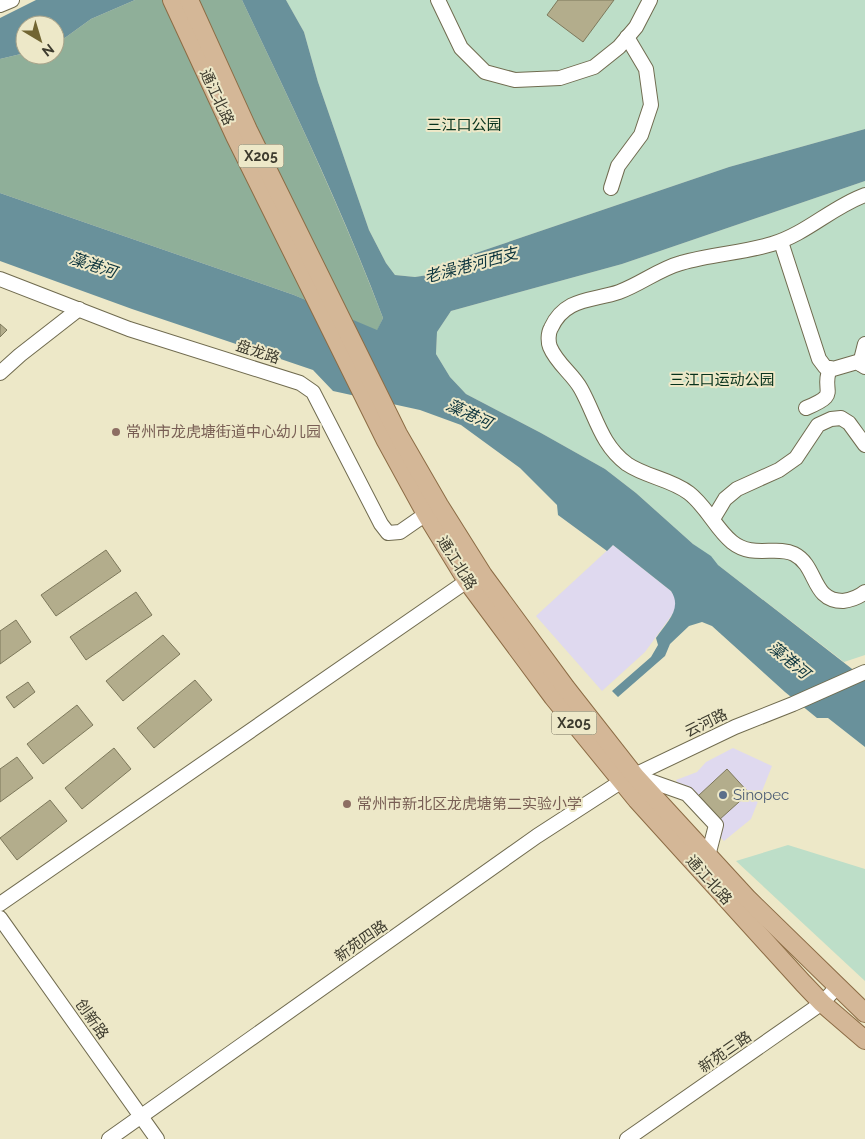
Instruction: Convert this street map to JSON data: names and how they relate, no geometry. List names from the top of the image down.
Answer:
{
  "streets": {
    "main road": ["通江北路", "X205"],
    "street": [
      "盘龙路",
      "云河路",
      "新苑四路",
      "创新路",
      "新苑三路"
    ]
  },
  "crossings": [
    ["通江北路", "盘龙路"],
    ["通江北路", "云河路"],
    ["通江北路", "新苑四路"],
    ["通江北路", "新苑三路"],
    ["云河路", "新苑四路"],
    ["新苑四路", "创新路"]
  ],
  "water": ["藻港河", "老澡港河西支"],
  "parks": ["三江口公园", "三江口运动公园"],
  "places": ["常州市龙虎塘街道中心幼儿园", "Sinopec", "常州市新北区龙虎塘第二实验小学"],
  "north": "bottom right"
}
